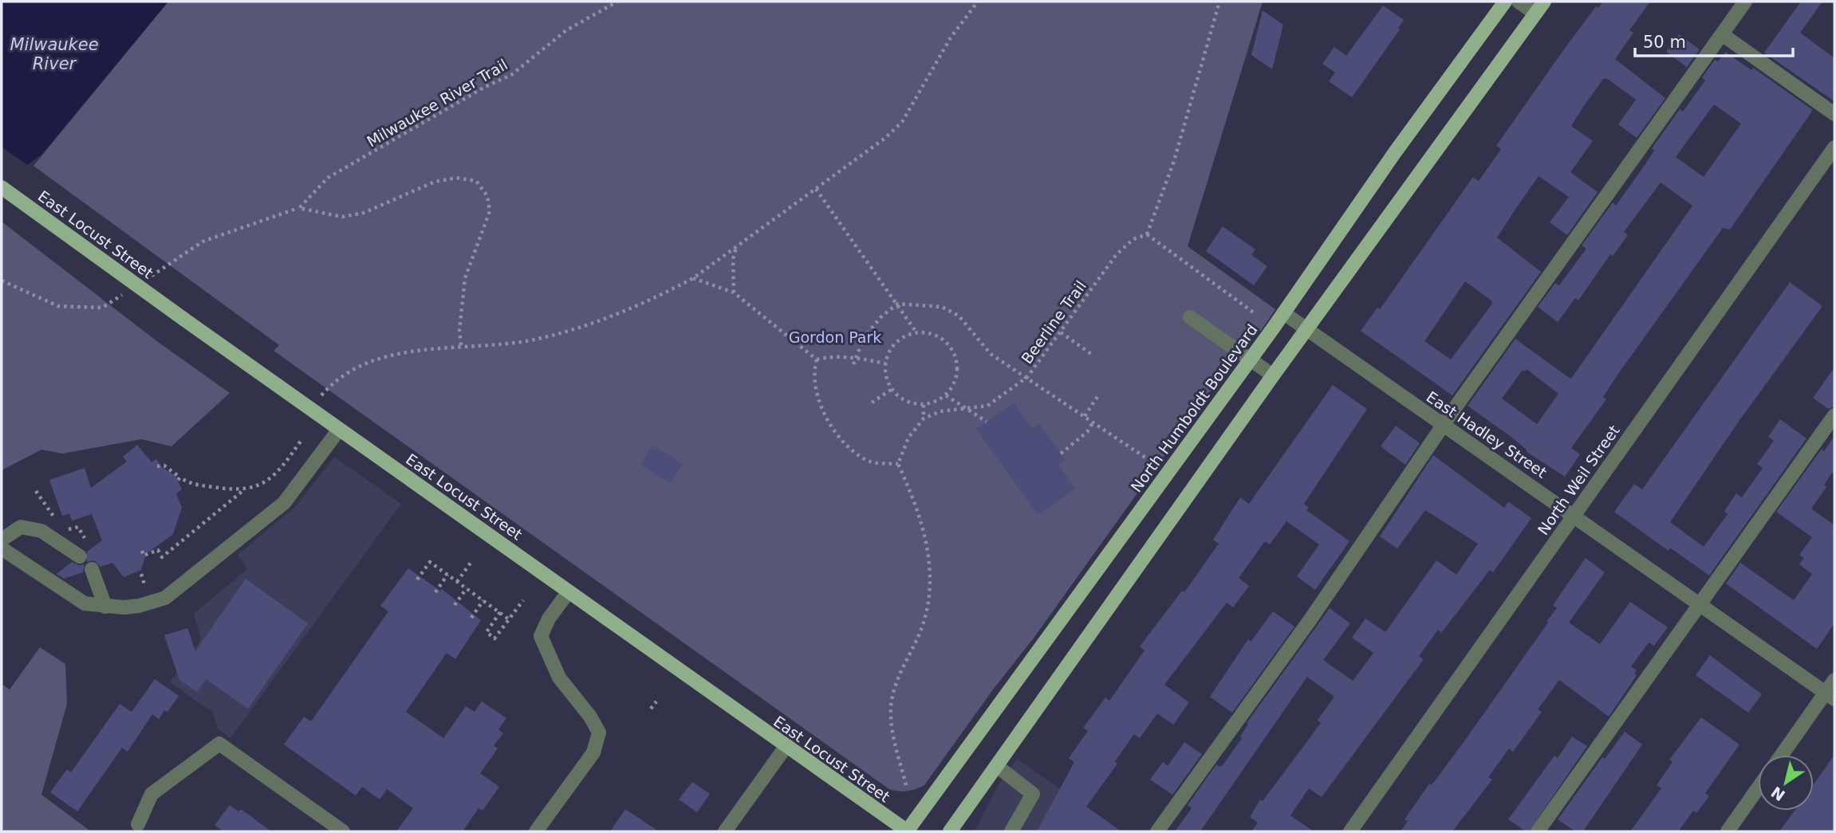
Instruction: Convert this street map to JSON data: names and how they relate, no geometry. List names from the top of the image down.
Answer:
{
  "streets": {
    "main road": ["East Locust Street", "North Humboldt Boulevard"],
    "street": ["East Hadley Street", "North Weil Street"],
    "path": ["Milwaukee River Trail", "Beerline Trail"]
  },
  "crossings": [
    ["East Locust Street", "North Humboldt Boulevard"],
    ["North Humboldt Boulevard", "East Hadley Street"],
    ["East Hadley Street", "North Weil Street"]
  ],
  "water": ["Milwaukee River"],
  "parks": ["Gordon Park"],
  "scale_bar": "50 m",
  "north": "bottom left"
}
